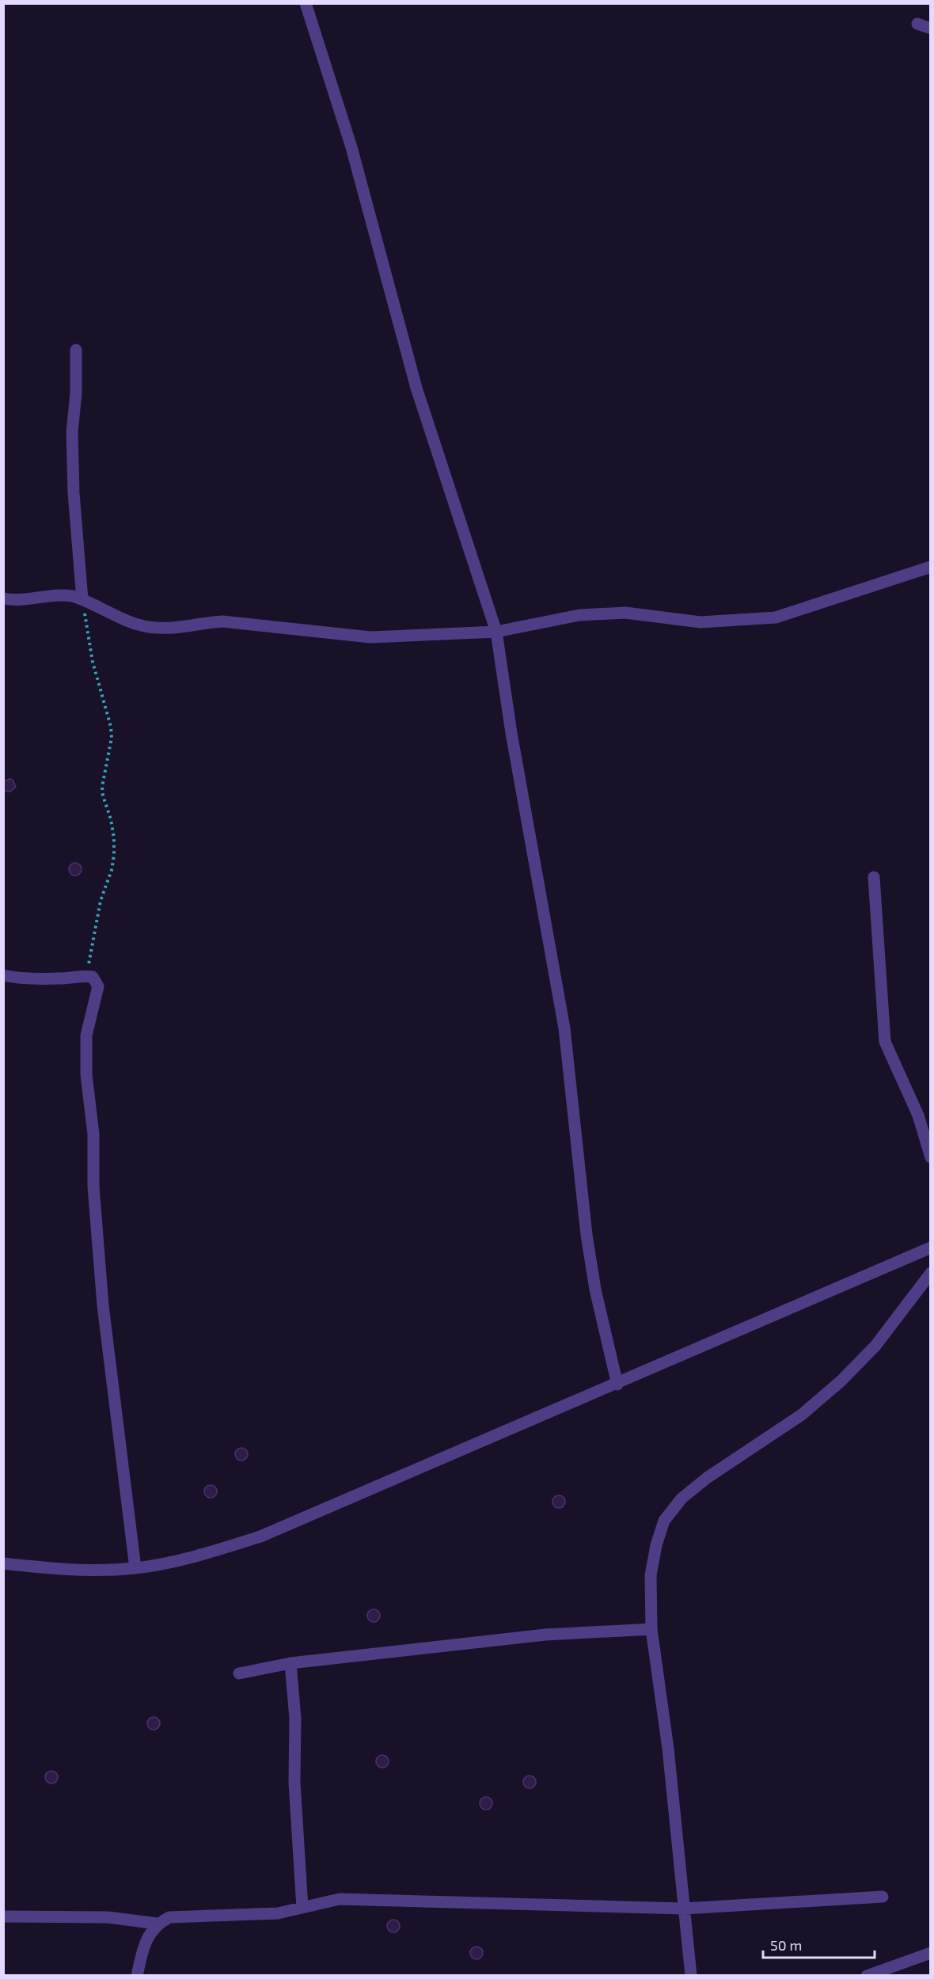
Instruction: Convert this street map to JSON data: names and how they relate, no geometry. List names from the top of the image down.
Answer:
{
  "scale_bar": "50 m"
}
